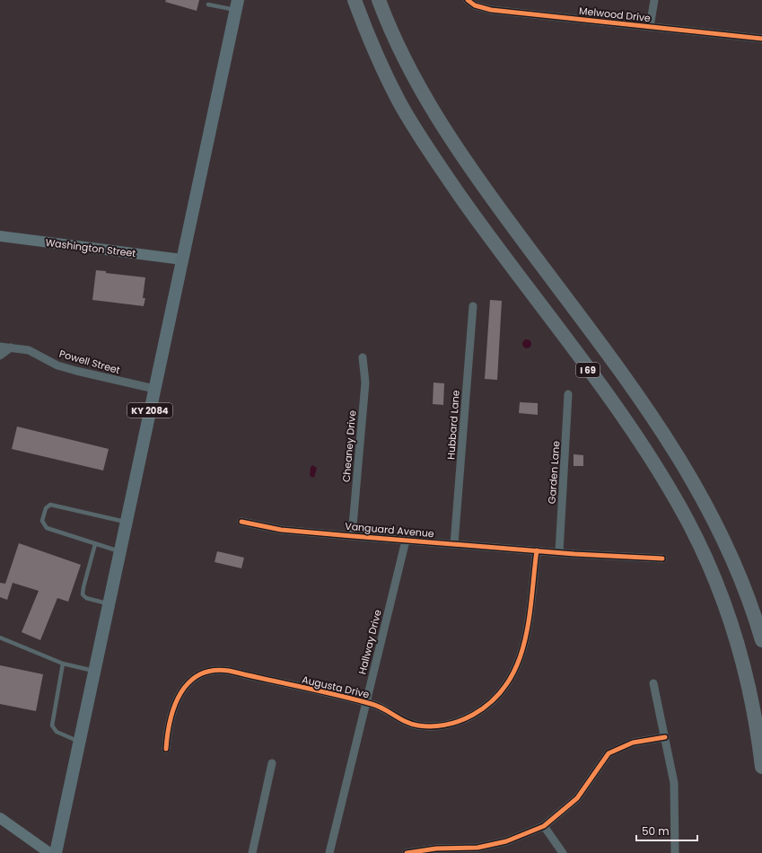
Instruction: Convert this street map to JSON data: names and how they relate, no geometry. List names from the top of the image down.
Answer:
{
  "streets": {
    "highway": ["I 69"],
    "main road": ["KY 2084"],
    "street": [
      "Melwood Drive",
      "Washington Street",
      "Powell Street",
      "Hubbard Lane",
      "Cheaney Drive",
      "Garden Lane",
      "Vanguard Avenue",
      "Hallway Drive",
      "Augusta Drive"
    ]
  },
  "crossings": [
    ["Washington Street", "KY 2084"],
    ["Powell Street", "KY 2084"],
    ["Hubbard Lane", "Vanguard Avenue"],
    ["Cheaney Drive", "Vanguard Avenue"],
    ["Garden Lane", "Vanguard Avenue"],
    ["Vanguard Avenue", "Hallway Drive"],
    ["Vanguard Avenue", "Augusta Drive"],
    ["Hallway Drive", "Augusta Drive"]
  ],
  "scale_bar": "50 m"
}
